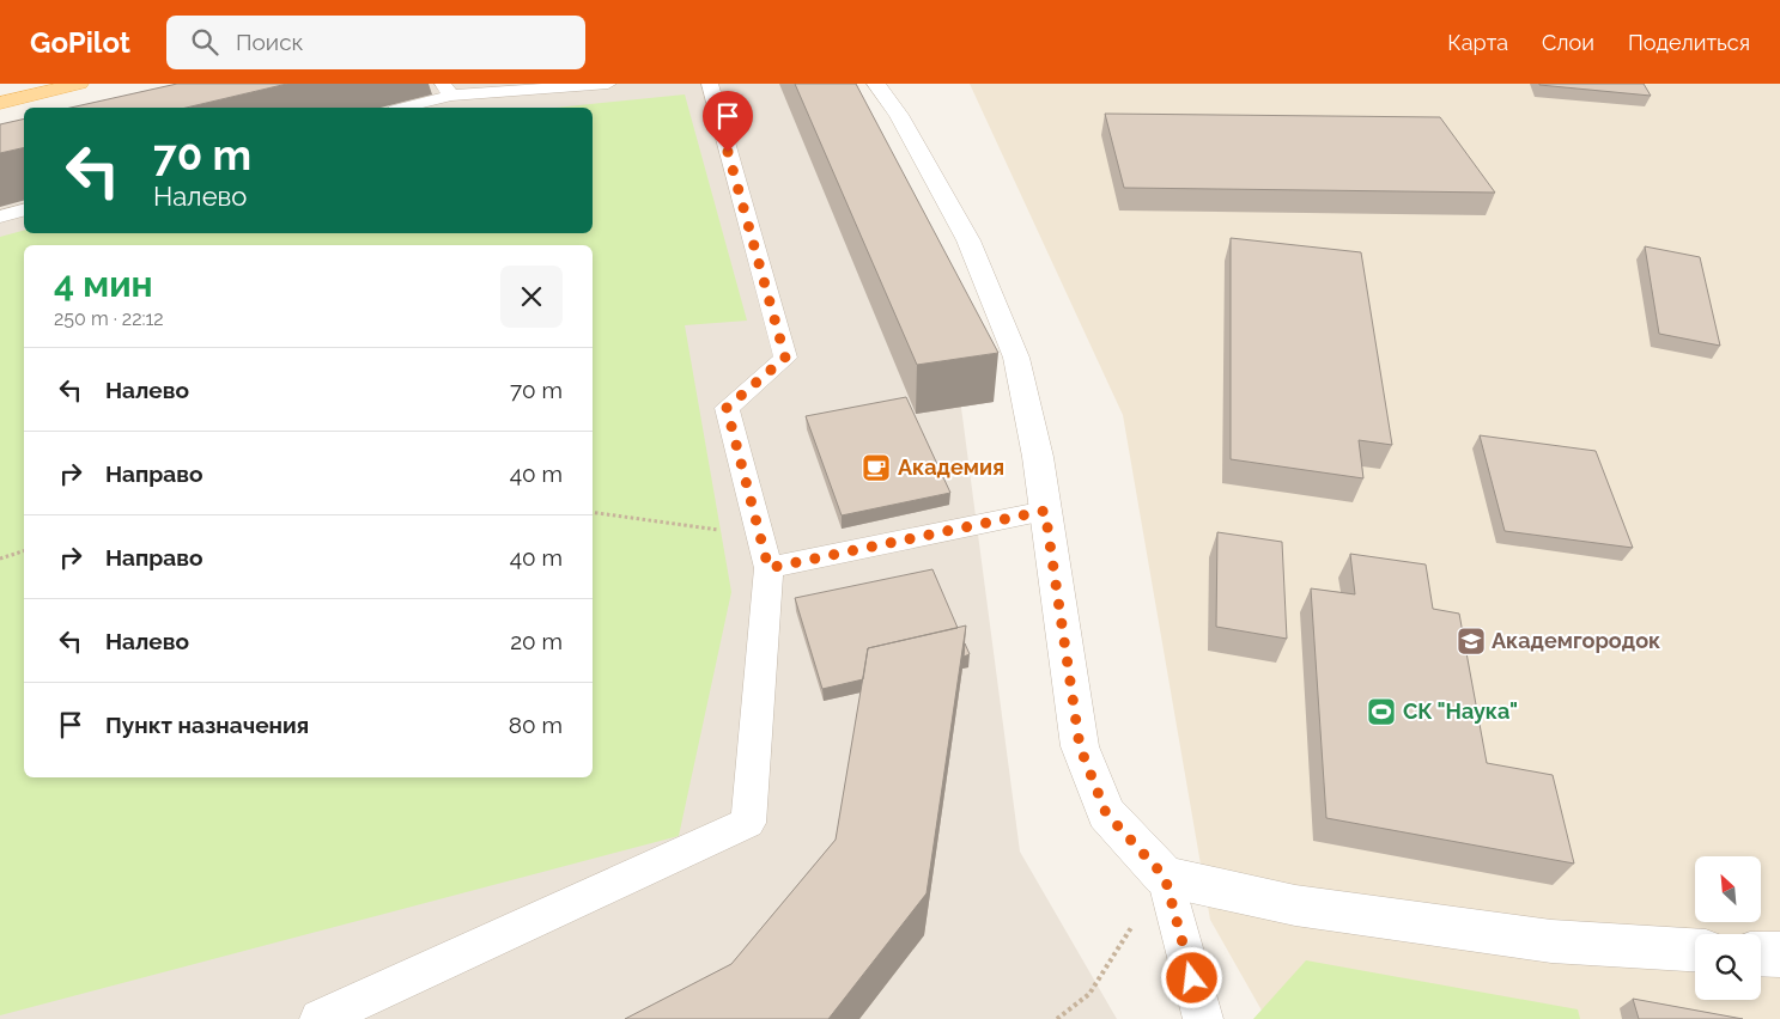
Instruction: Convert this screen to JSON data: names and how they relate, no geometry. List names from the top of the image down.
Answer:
{
  "places": {
    "cafe": ["Академия"],
    "school or university": ["Академгородок"],
    "sports": ["СК \"Наука\""]
  },
  "north": "top left",
  "page": {
    "header": "GoPilot",
    "search": "Поиск",
    "nav": ["Карта", "Слои", "Поделиться"],
    "turn": ["70 m", "Налево"],
    "heading": ["4 мин", "250 m · 22:12"],
    "list": [
      {
        "name": "Налево",
        "value": "70 m"
      },
      {
        "name": "Направо",
        "value": "40 m"
      },
      {
        "name": "Направо",
        "value": "40 m"
      },
      {
        "name": "Налево",
        "value": "20 m"
      },
      {
        "name": "Пункт назначения",
        "value": "80 m"
      }
    ]
  }
}
